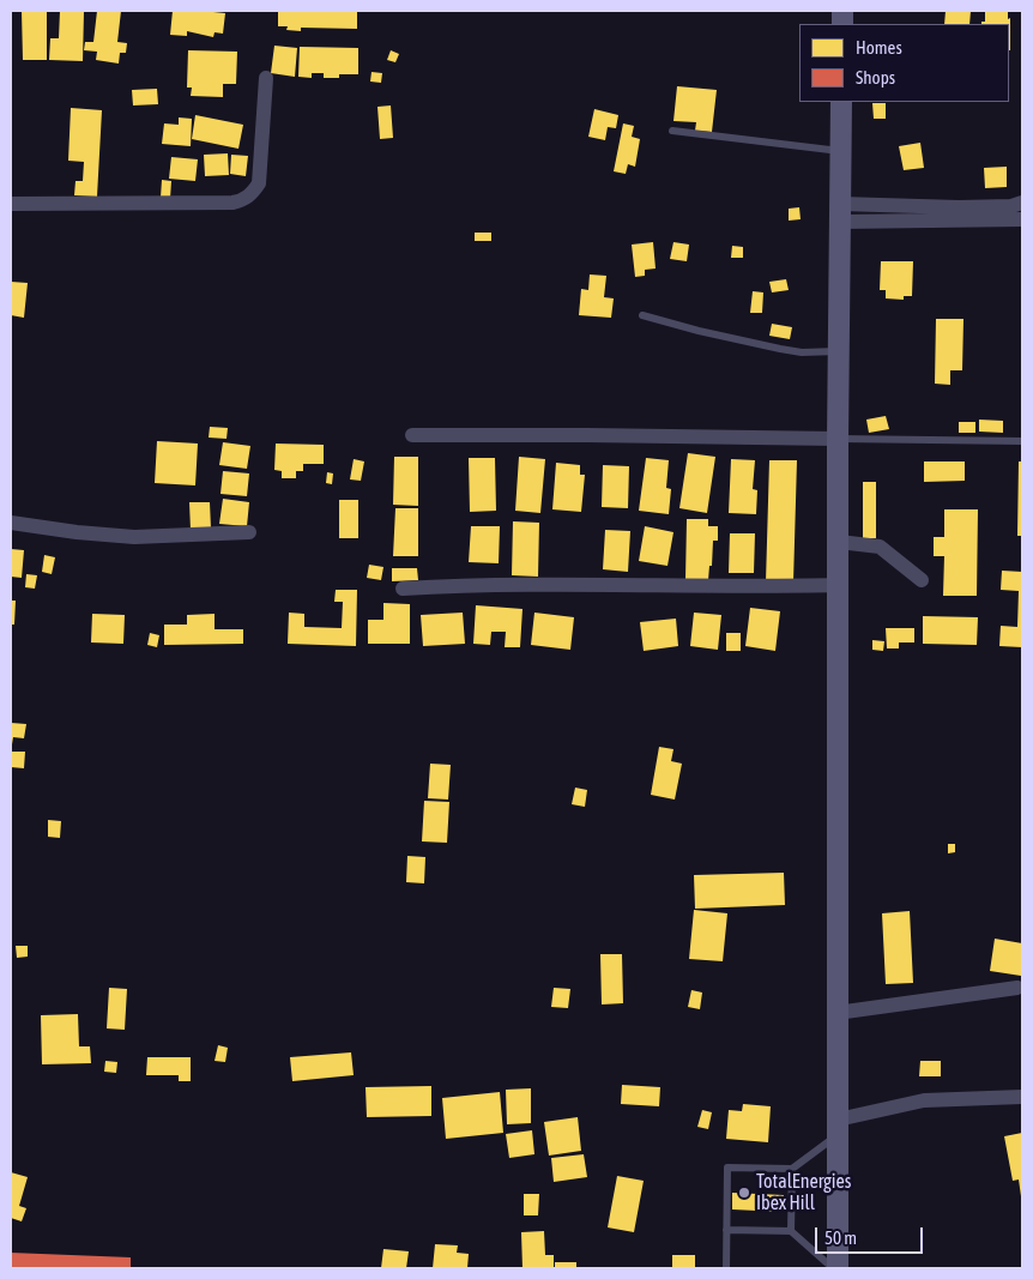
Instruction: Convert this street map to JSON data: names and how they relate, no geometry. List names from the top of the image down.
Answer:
{
  "places": ["TotalEnergies Ibex Hill"],
  "legend": ["Homes", "Shops"],
  "scale_bar": "50 m"
}
